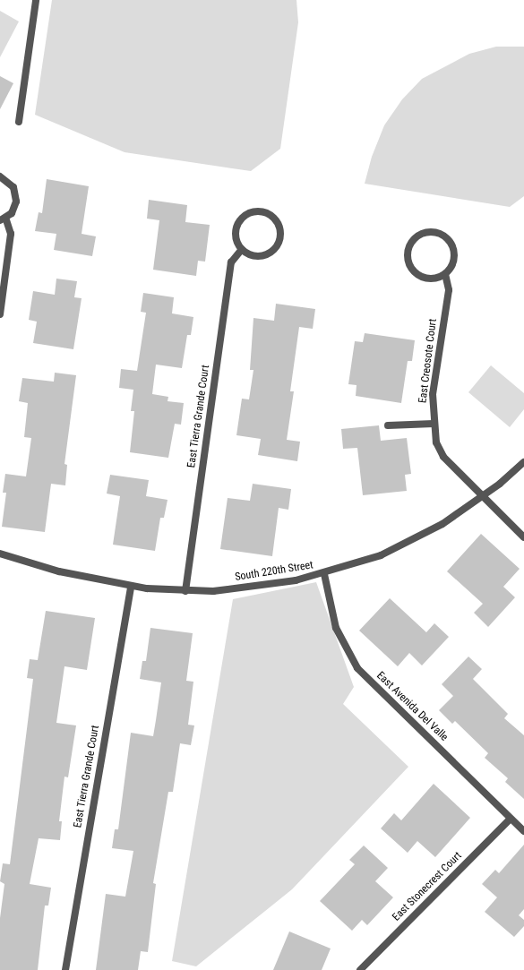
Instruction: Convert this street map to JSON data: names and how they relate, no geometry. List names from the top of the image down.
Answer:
{
  "streets": {
    "street": [
      "East Creosote Court",
      "East Tierra Grande Court",
      "South 220th Street",
      "East Avenida Del Valle",
      "East Stonecrest Court"
    ]
  },
  "crossings": [
    ["East Creosote Court", "South 220th Street"],
    ["East Tierra Grande Court", "South 220th Street"],
    ["South 220th Street", "East Avenida Del Valle"],
    ["East Avenida Del Valle", "East Stonecrest Court"]
  ]
}
